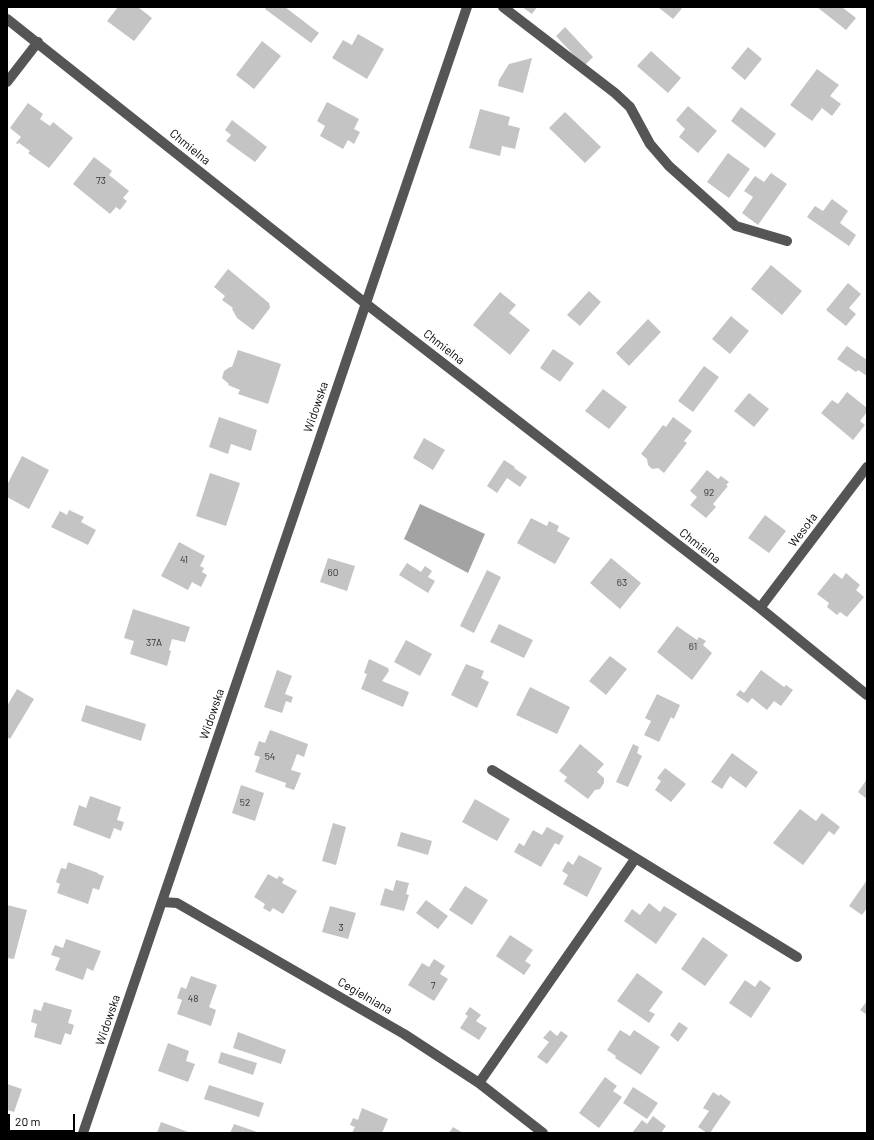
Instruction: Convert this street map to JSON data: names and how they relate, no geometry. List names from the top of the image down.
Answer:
{
  "streets": {
    "street": [
      "Chmielna",
      "Widowska",
      "Wesoła",
      "Cegielniana"
    ]
  },
  "crossings": [
    ["Chmielna", "Widowska"],
    ["Chmielna", "Wesoła"],
    ["Widowska", "Cegielniana"]
  ],
  "house_numbers": [
    "73",
    "92",
    "41",
    "60",
    "63",
    "37A",
    "61",
    "54",
    "52",
    "3",
    "7",
    "48"
  ],
  "scale_bar": "20 m"
}
